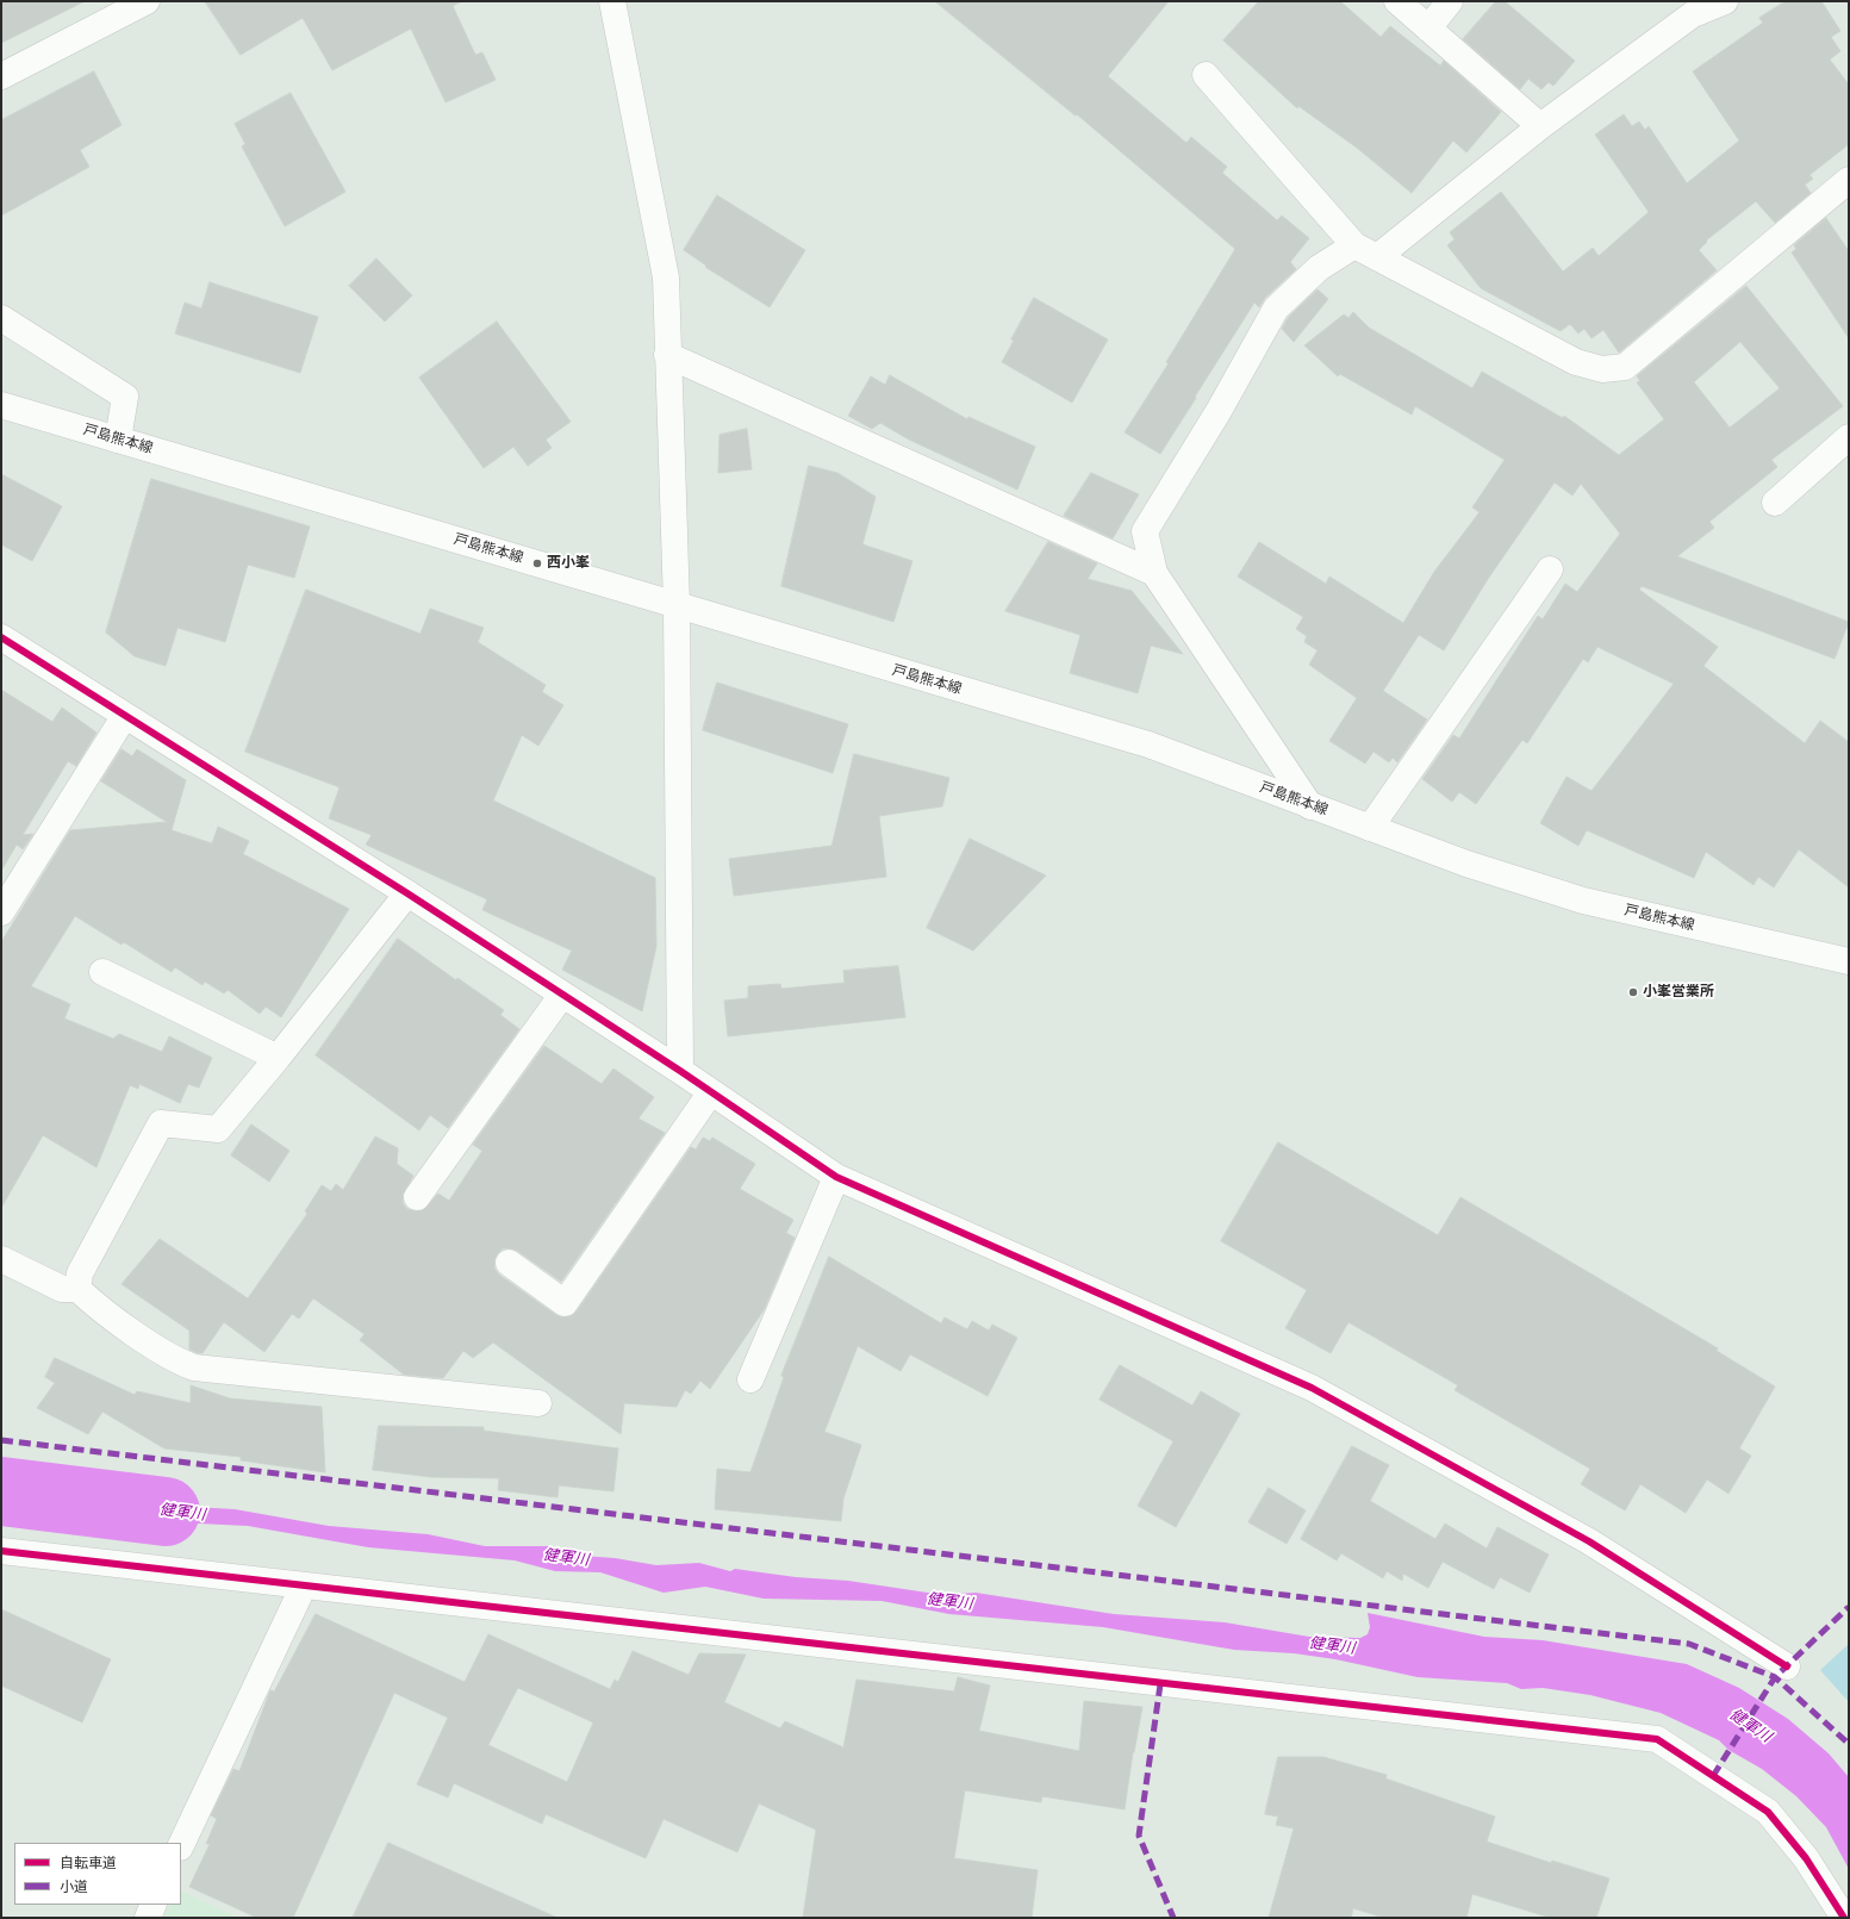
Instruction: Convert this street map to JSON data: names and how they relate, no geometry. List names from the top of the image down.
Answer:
{
  "streets": {
    "street": ["戸島熊本線"]
  },
  "water": ["健軍川"],
  "places": ["西小峯", "小峯営業所"],
  "legend": ["自転車道", "小道"]
}
